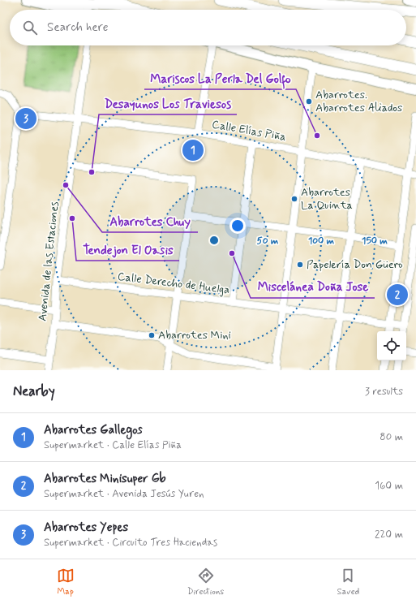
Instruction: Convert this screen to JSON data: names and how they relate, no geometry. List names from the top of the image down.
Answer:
{
  "streets": {
    "street": ["Calle Elías Piña", "Avenida de las Estaciones", "Calle Derecho de Huelga"]
  },
  "crossings": [
    ["Calle Elías Piña", "Avenida de las Estaciones"],
    ["Avenida de las Estaciones", "Calle Derecho de Huelga"]
  ],
  "places": [
    "Abarrotes. Abarrotes Aliados",
    "Mariscos La Perla Del Golfo",
    "Desayunos Los Traviesos",
    "Abarrotes Chuy",
    "Abarrotes La Quinta",
    "Tendejon El Oasis",
    "Miscelánea Doña Jose",
    "Papelería Don Güero",
    "Abarrotes Mini"
  ],
  "page": {
    "search": "Search here",
    "pins": ["3", "1", "2"],
    "heading": ["Nearby", "3 results"],
    "list": [
      {
        "mark": "1",
        "name": "Abarrotes Gallegos",
        "note": "Supermarket · Calle Elías Piña",
        "value": "80 m"
      },
      {
        "mark": "2",
        "name": "Abarrotes Minisuper Gb",
        "note": "Supermarket · Avenida Jesús Yuren",
        "value": "160 m"
      },
      {
        "mark": "3",
        "name": "Abarrotes Yepes",
        "note": "Supermarket · Circuito Tres Haciendas",
        "value": "220 m"
      }
    ],
    "nav": ["Map", "Directions", "Saved"]
  },
  "rings": ["50 m", "100 m", "150 m"]
}
